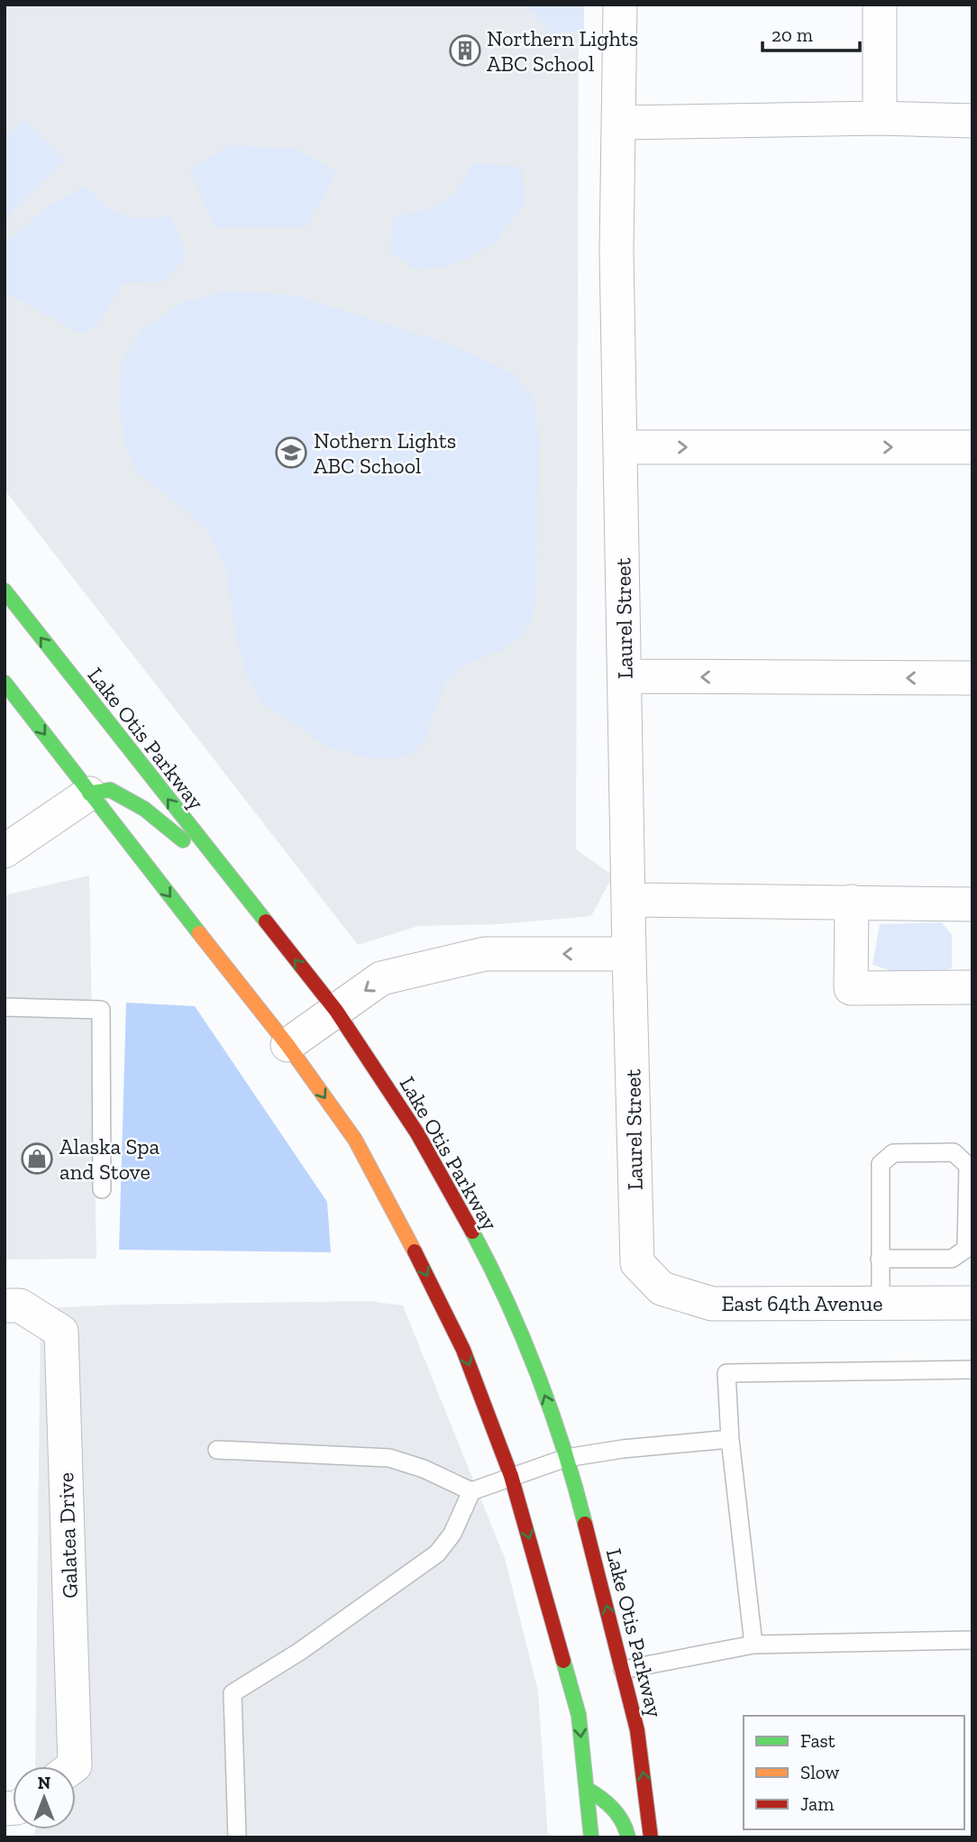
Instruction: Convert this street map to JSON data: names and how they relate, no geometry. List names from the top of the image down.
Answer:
{
  "streets": {
    "main road": ["Lake Otis Parkway"],
    "street": ["Laurel Street", "East 64th Avenue", "Galatea Drive"]
  },
  "crossings": [
    ["Laurel Street", "East 64th Avenue"]
  ],
  "places": {
    "building": ["Northern Lights ABC School"],
    "school or university": ["Nothern Lights ABC School"],
    "shop": ["Alaska Spa and Stove"]
  },
  "legend": ["Fast", "Slow", "Jam"],
  "scale_bar": "20 m",
  "north": "top"
}
